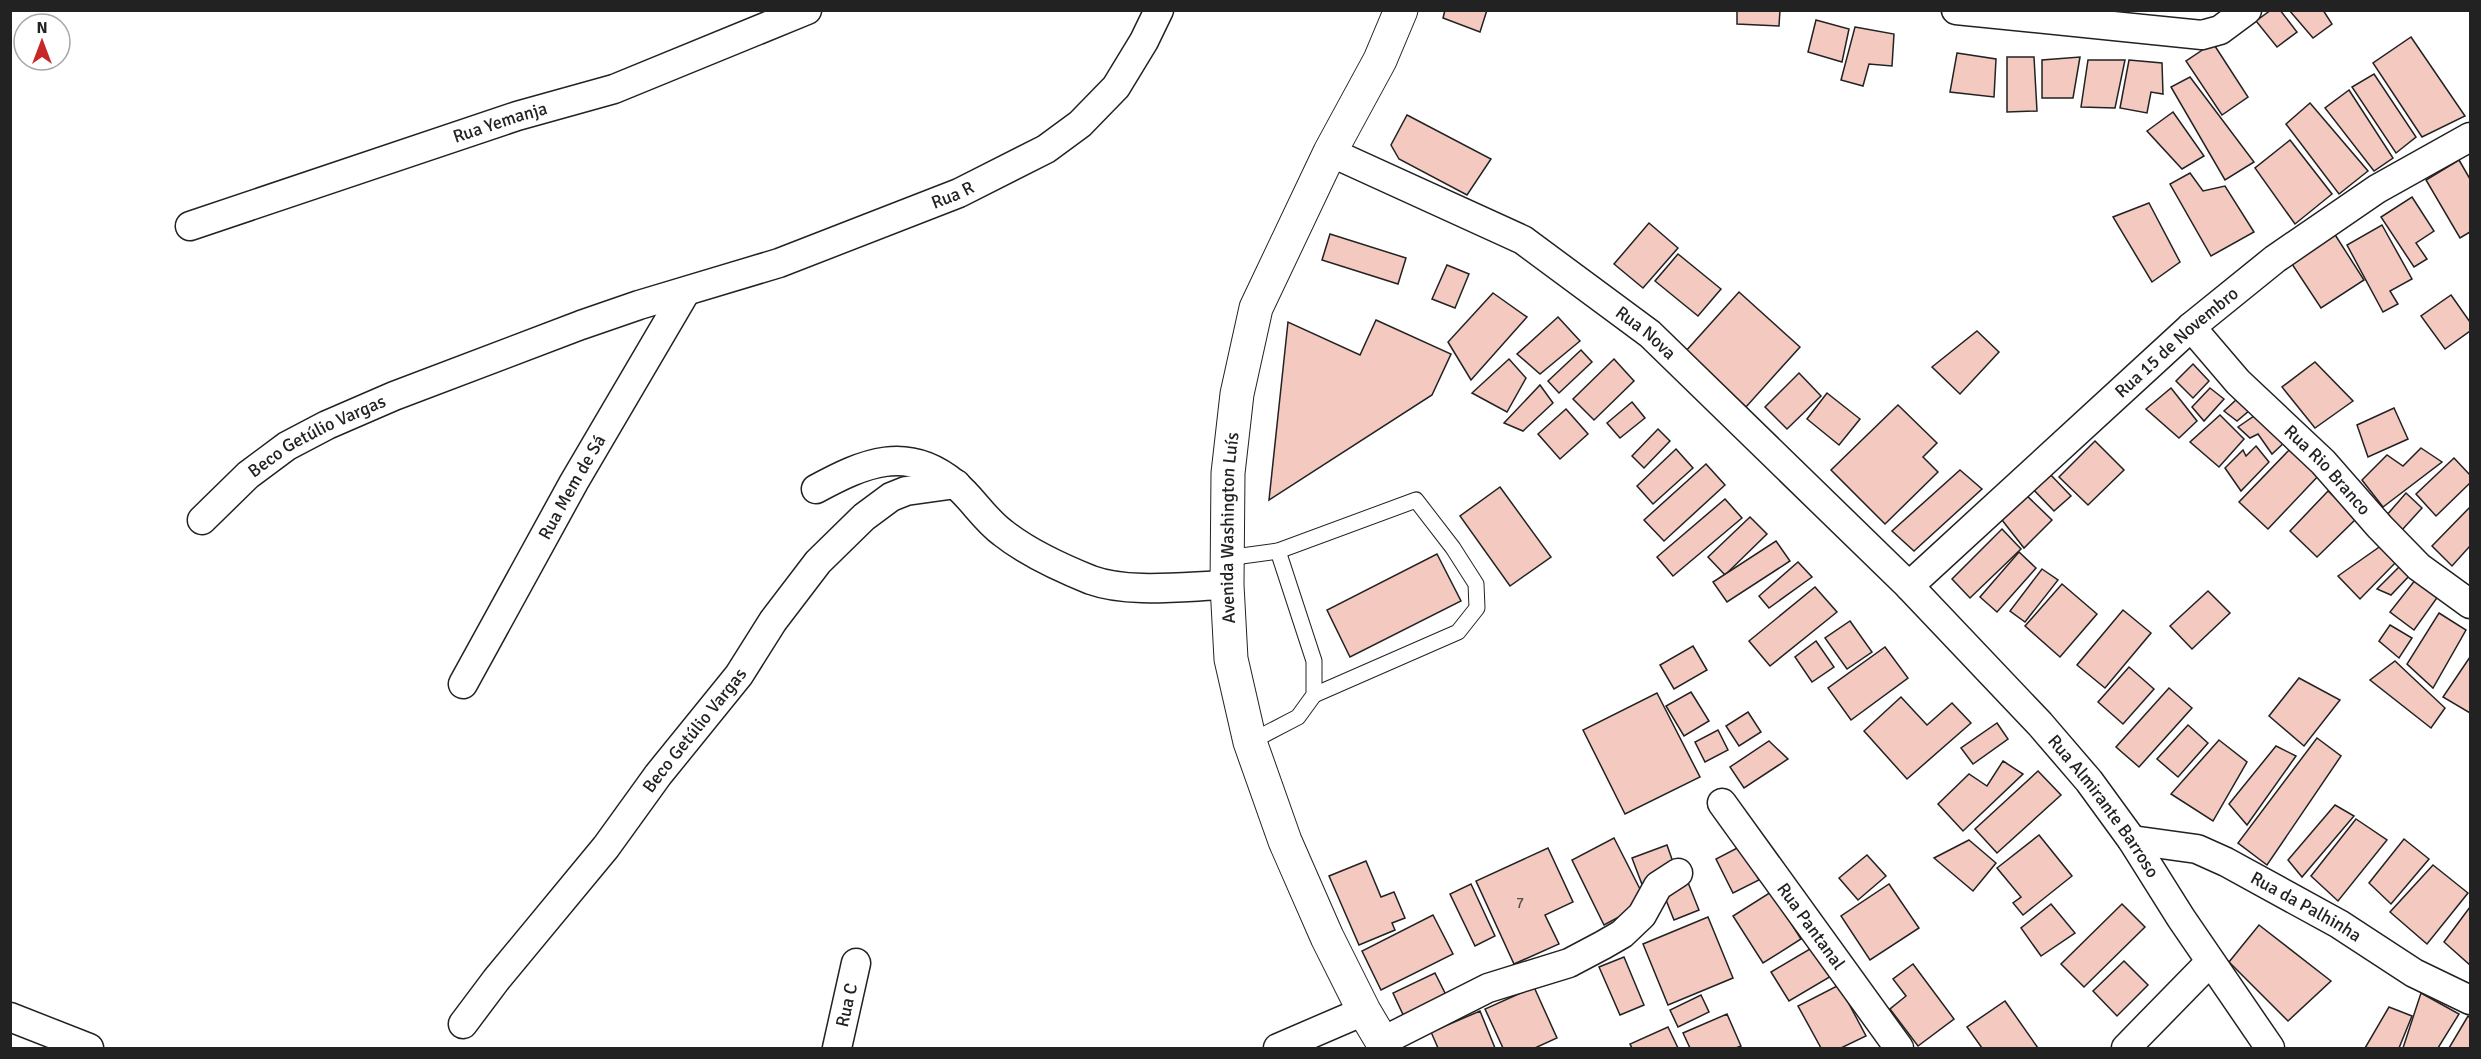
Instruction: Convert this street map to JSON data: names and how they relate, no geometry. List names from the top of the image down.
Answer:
{
  "streets": {
    "main road": ["Avenida Washington Luís"],
    "street": [
      "Rua Yemanja",
      "Rua R",
      "Rua Nova",
      "Rua 15 de Novembro",
      "Beco Getúlio Vargas",
      "Rua Rio Branco",
      "Rua Mem de Sá",
      "Rua Almirante Barroso",
      "Rua da Palhinha",
      "Rua Pantanal",
      "Rua C"
    ]
  },
  "crossings": [
    ["Rua R", "Beco Getúlio Vargas"],
    ["Rua R", "Rua Mem de Sá"],
    ["Rua Nova", "Rua 15 de Novembro"],
    ["Rua Nova", "Avenida Washington Luís"],
    ["Rua Nova", "Rua Almirante Barroso"],
    ["Rua 15 de Novembro", "Rua Rio Branco"],
    ["Rua 15 de Novembro", "Rua Almirante Barroso"],
    ["Beco Getúlio Vargas", "Rua Mem de Sá"],
    ["Rua Almirante Barroso", "Rua da Palhinha"]
  ],
  "house_numbers": ["7"],
  "north": "top"
}
